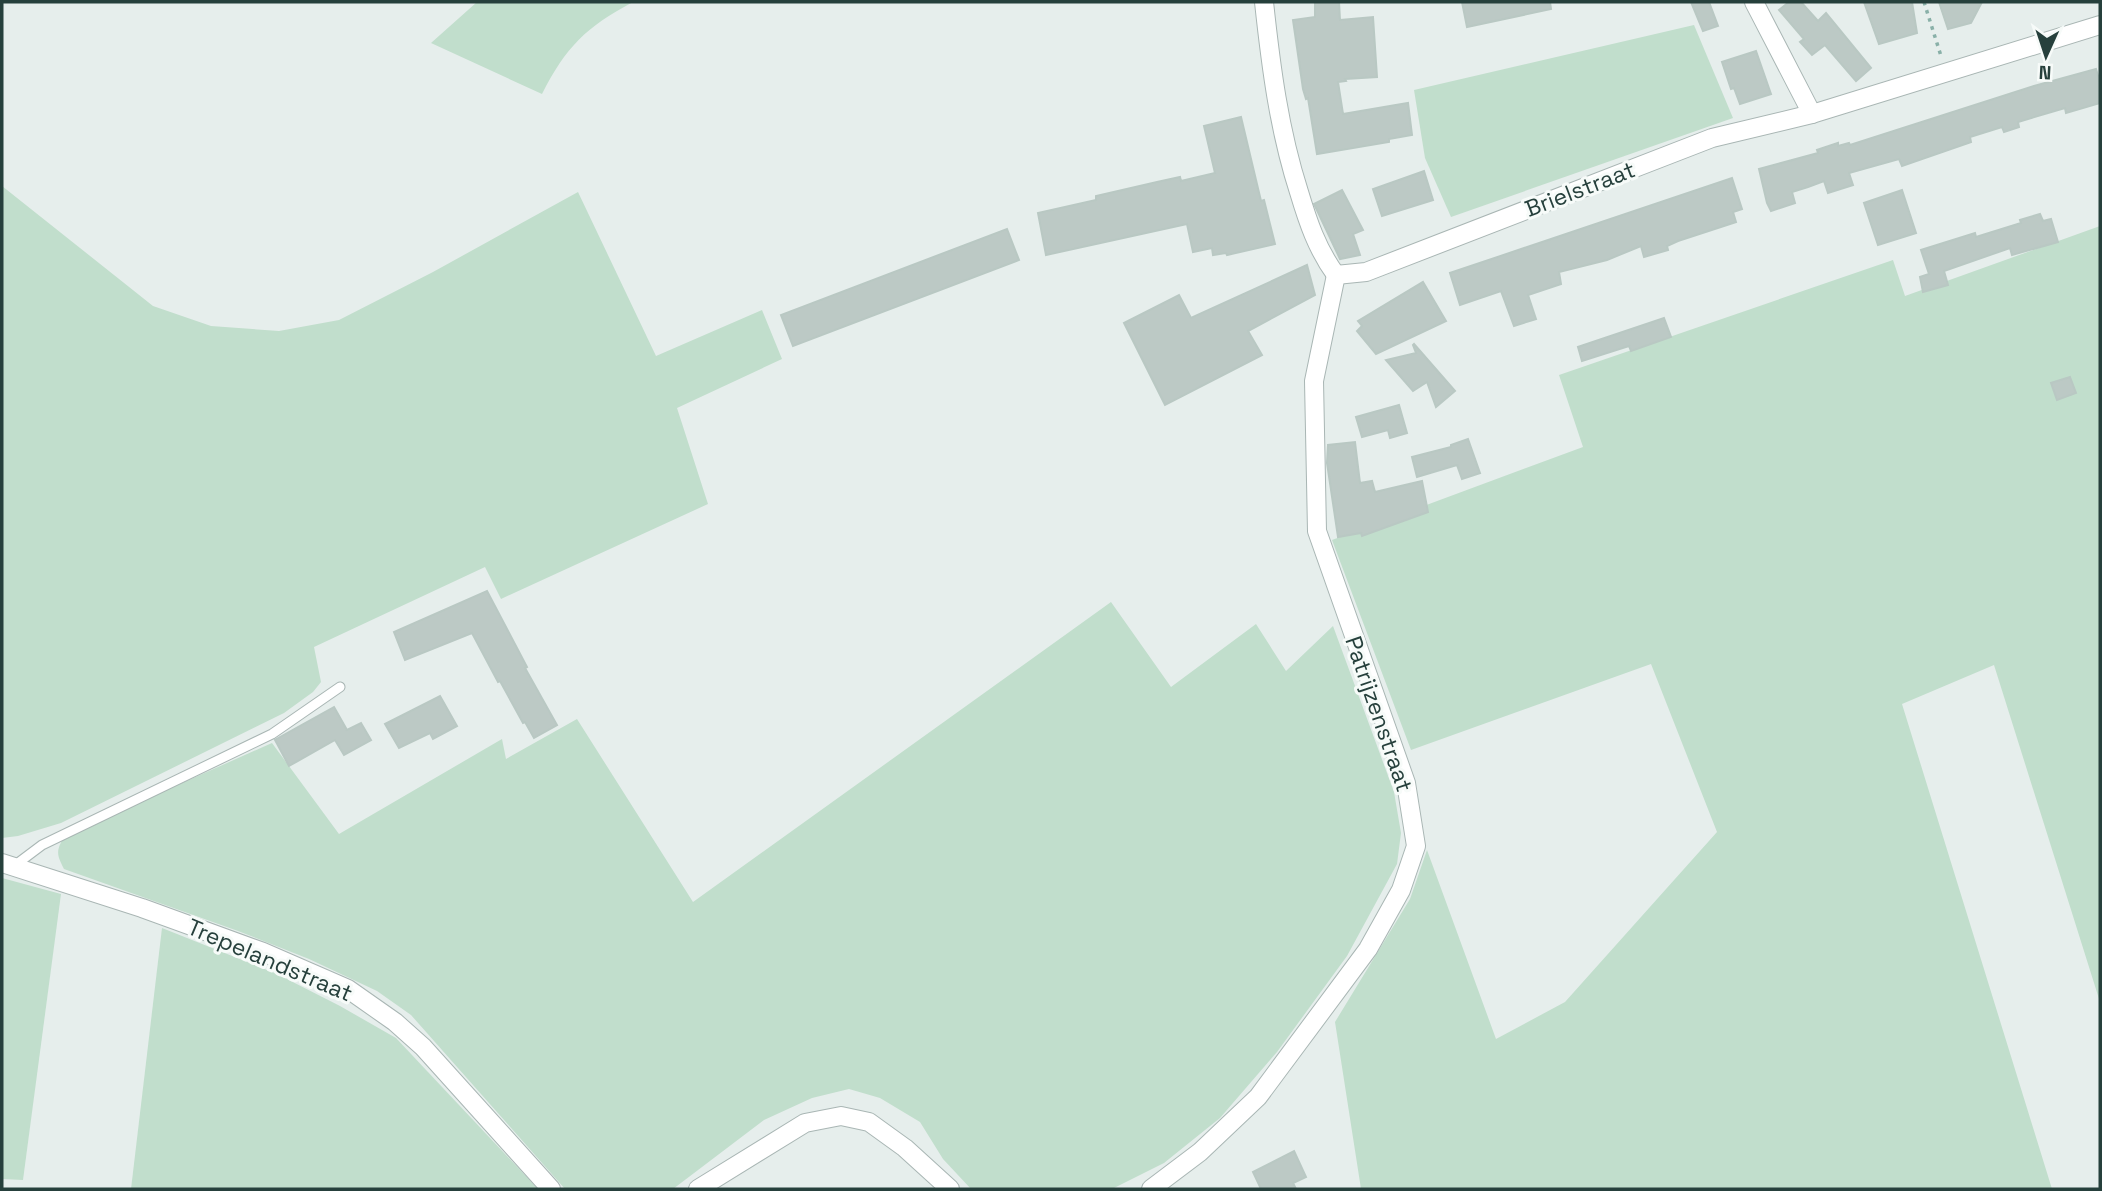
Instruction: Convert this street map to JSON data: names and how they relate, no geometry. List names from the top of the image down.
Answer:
{
  "streets": {
    "street": ["Brielstraat", "Patrijzenstraat", "Trepelandstraat"]
  },
  "crossings": [
    ["Brielstraat", "Patrijzenstraat"]
  ],
  "north": "bottom"
}
